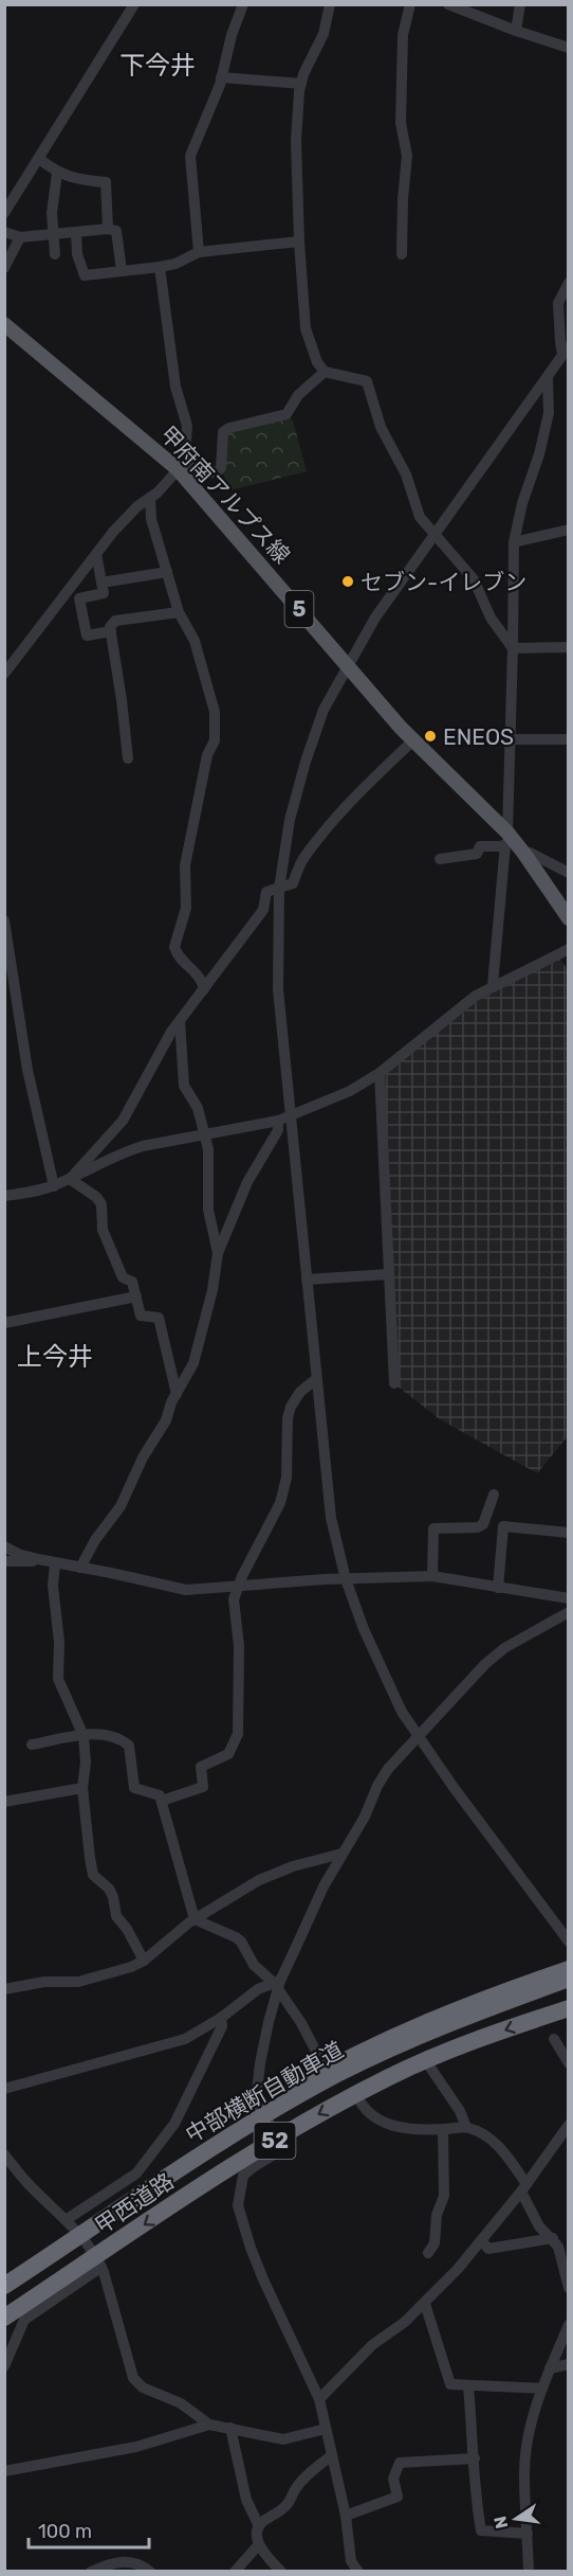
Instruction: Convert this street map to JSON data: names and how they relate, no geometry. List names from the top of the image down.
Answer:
{
  "streets": {
    "highway": ["中部横断自動車道", "52", "甲西道路"],
    "main road": ["甲府南アルプス線", "5"]
  },
  "districts": ["下今井", "上今井"],
  "places": ["セブン-イレブン", "ENEOS"],
  "scale_bar": "100 m",
  "north": "left"
}
